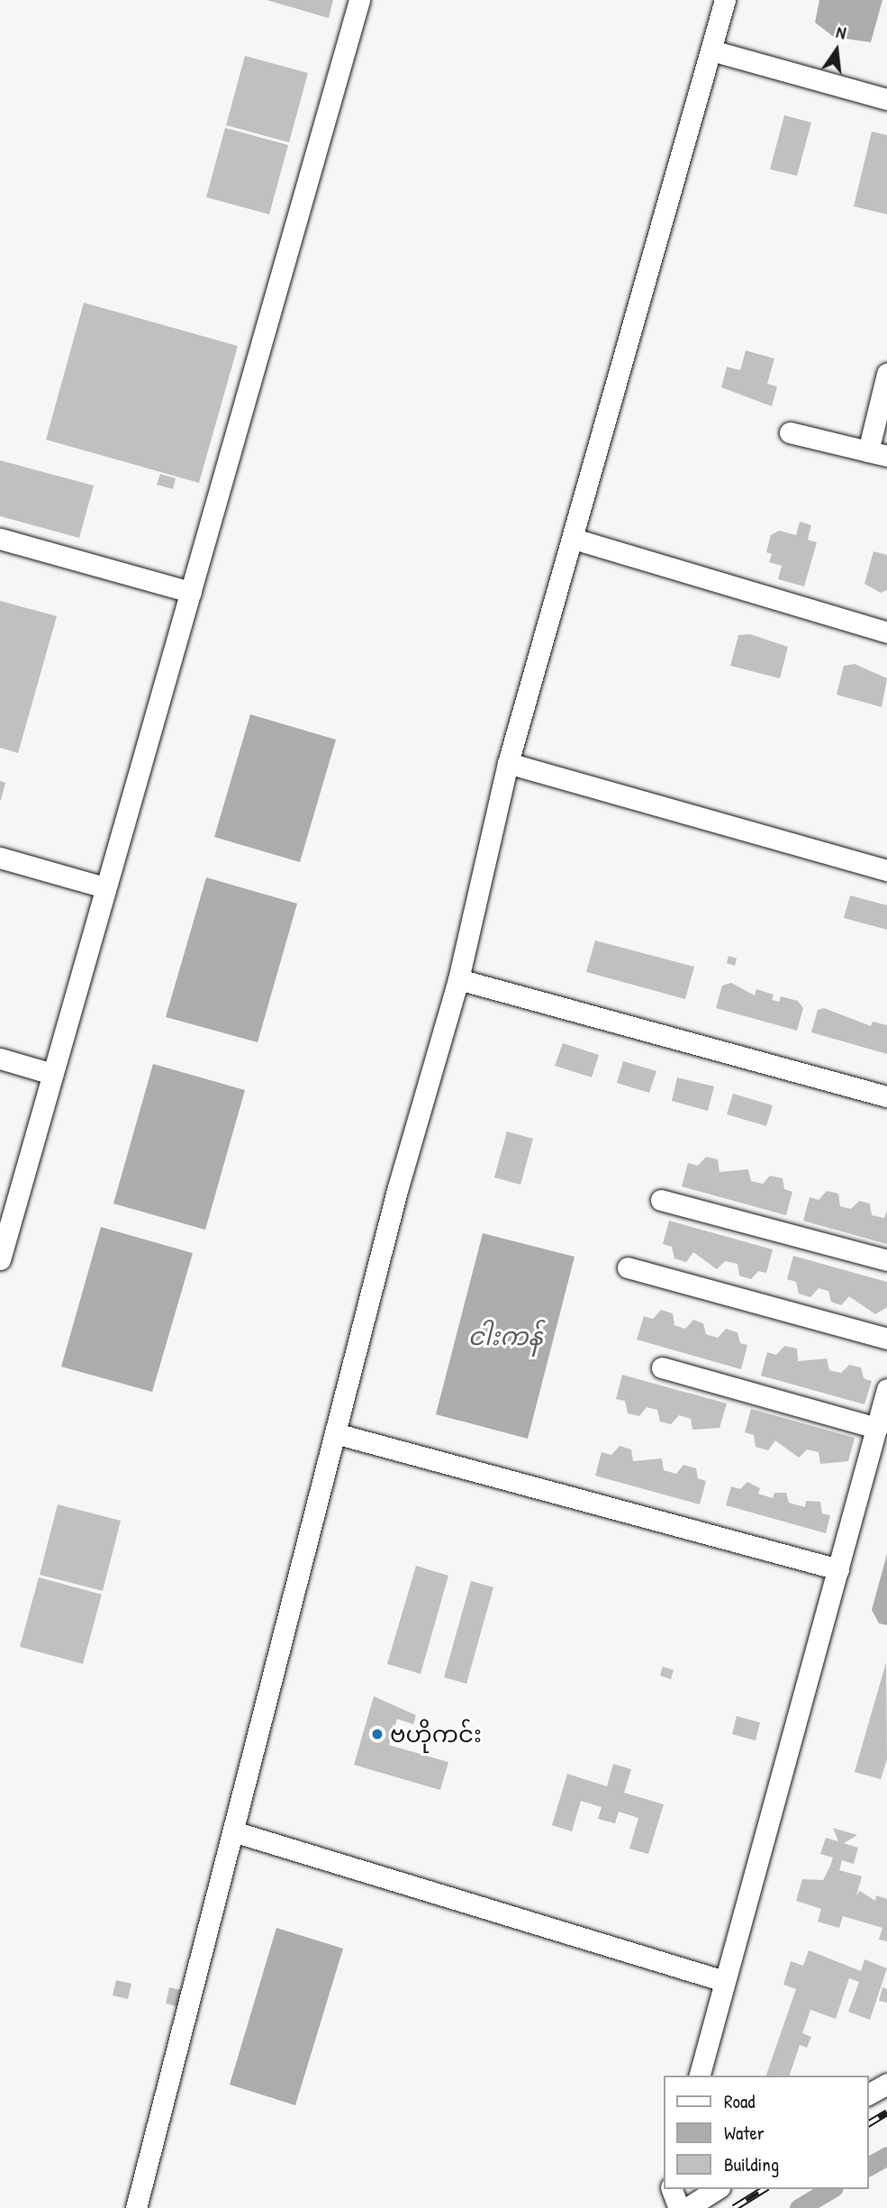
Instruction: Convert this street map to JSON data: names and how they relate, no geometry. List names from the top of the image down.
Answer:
{
  "water": ["ငါးကန်"],
  "places": ["ဗဟိုကင်း"],
  "legend": ["Road", "Water", "Building"],
  "north": "top"
}
